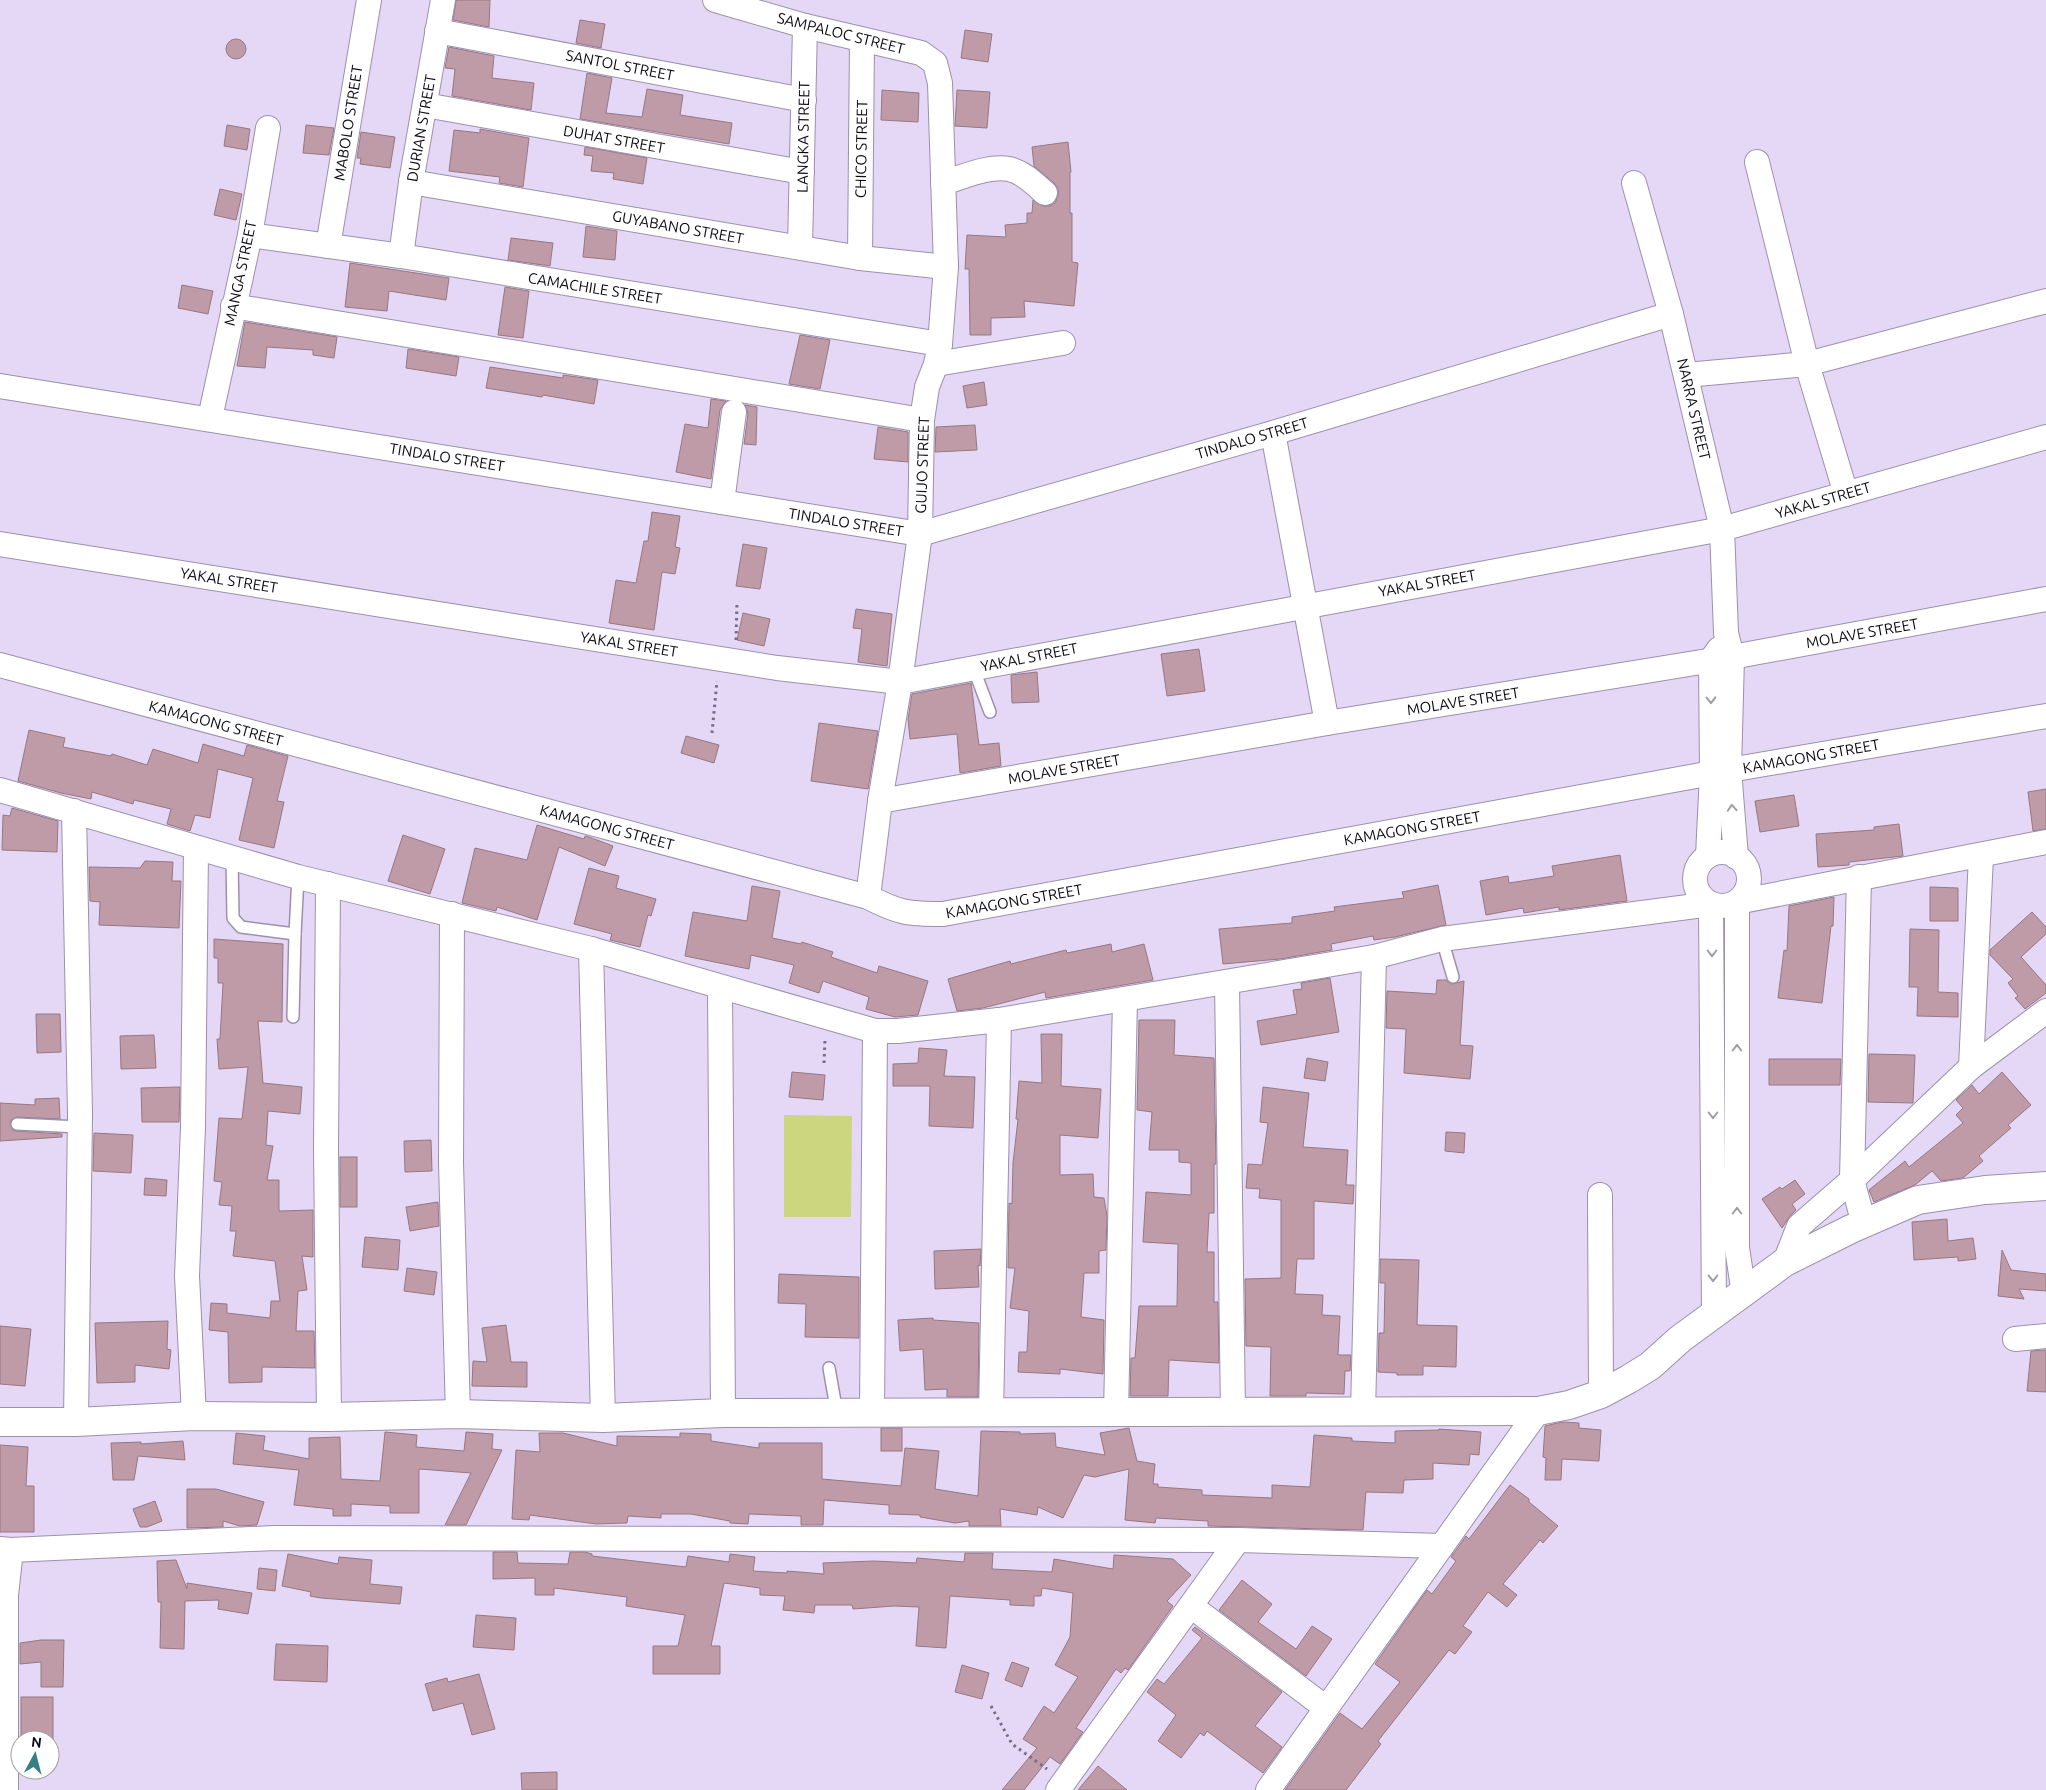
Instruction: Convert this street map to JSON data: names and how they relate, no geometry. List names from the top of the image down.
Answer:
{
  "streets": {
    "street": [
      "SAMPALOC STREET",
      "SANTOL STREET",
      "MABOLO STREET",
      "DURIAN STREET",
      "LANGKA STREET",
      "DUHAT STREET",
      "CHICO STREET",
      "GUYABANO STREET",
      "MANGA STREET",
      "CAMACHILE STREET",
      "NARRA STREET",
      "TINDALO STREET",
      "GUIJO STREET",
      "YAKAL STREET",
      "MOLAVE STREET",
      "KAMAGONG STREET"
    ]
  },
  "crossings": [
    ["SAMPALOC STREET", "LANGKA STREET"],
    ["SAMPALOC STREET", "CHICO STREET"],
    ["SAMPALOC STREET", "GUIJO STREET"],
    ["SANTOL STREET", "DURIAN STREET"],
    ["SANTOL STREET", "LANGKA STREET"],
    ["MABOLO STREET", "CAMACHILE STREET"],
    ["DURIAN STREET", "DUHAT STREET"],
    ["DURIAN STREET", "GUYABANO STREET"],
    ["DURIAN STREET", "CAMACHILE STREET"],
    ["LANGKA STREET", "DUHAT STREET"],
    ["LANGKA STREET", "GUYABANO STREET"],
    ["CHICO STREET", "GUYABANO STREET"],
    ["GUYABANO STREET", "GUIJO STREET"],
    ["MANGA STREET", "CAMACHILE STREET"],
    ["MANGA STREET", "TINDALO STREET"],
    ["CAMACHILE STREET", "GUIJO STREET"],
    ["NARRA STREET", "TINDALO STREET"],
    ["NARRA STREET", "YAKAL STREET"],
    ["NARRA STREET", "MOLAVE STREET"],
    ["NARRA STREET", "KAMAGONG STREET"],
    ["TINDALO STREET", "GUIJO STREET"],
    ["GUIJO STREET", "YAKAL STREET"],
    ["GUIJO STREET", "MOLAVE STREET"],
    ["GUIJO STREET", "KAMAGONG STREET"]
  ],
  "north": "top"
}
